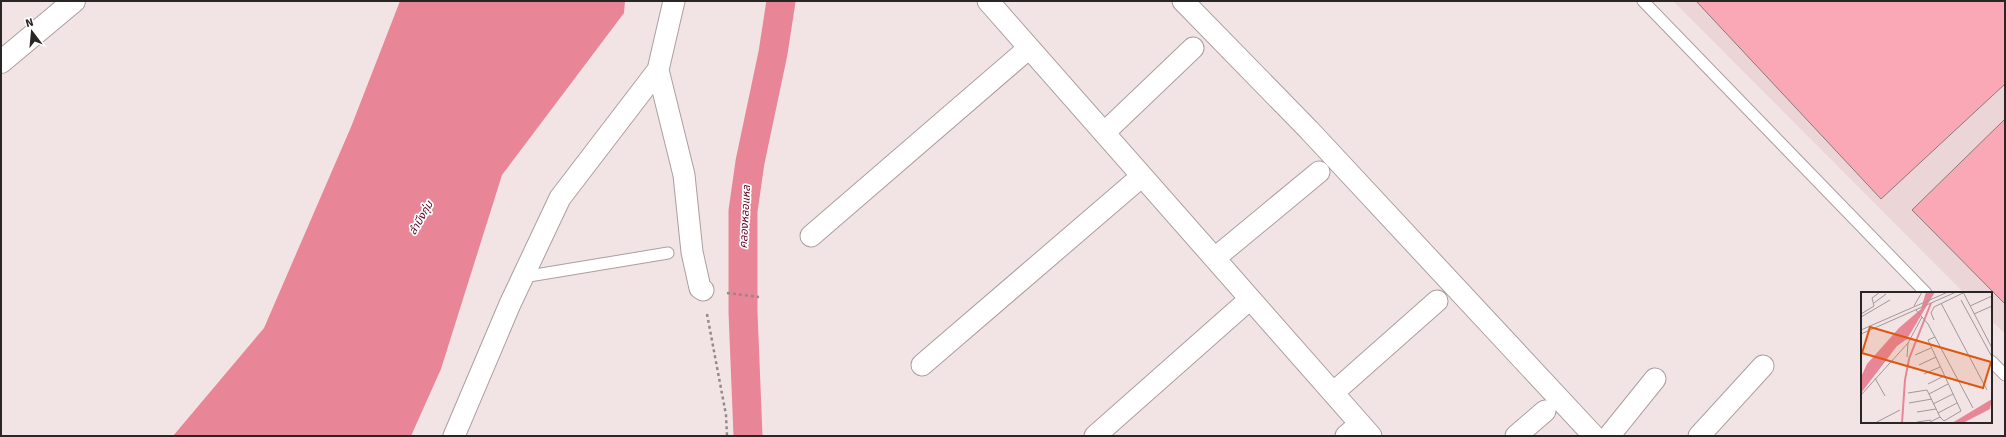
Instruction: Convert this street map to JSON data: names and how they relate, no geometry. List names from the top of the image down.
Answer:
{
  "water": ["คลองหลอแหล", "ลำบึงกุ่ม"],
  "north": "top"
}
